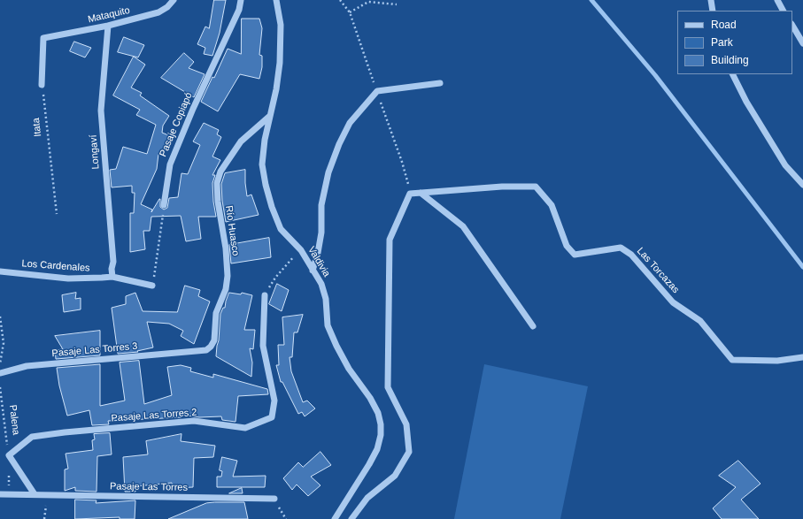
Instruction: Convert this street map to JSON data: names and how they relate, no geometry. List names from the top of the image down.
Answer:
{
  "streets": {
    "street": [
      "Mataquito",
      "Pasaje Copiapó",
      "Longaví",
      "Río Huasco",
      "Valdivia",
      "Los Cardenales",
      "Las Torcazas",
      "Pasaje Las Torres 3",
      "Pasaje Las Torres 2",
      "Pasaje Las Torres"
    ],
    "path": ["Itata", "Palena"]
  },
  "crossings": [
    ["Mataquito", "Itata"],
    ["Mataquito", "Longaví"],
    ["Longaví", "Los Cardenales"],
    ["Río Huasco", "Valdivia"],
    ["Río Huasco", "Pasaje Las Torres 3"],
    ["Pasaje Las Torres 2", "Palena"]
  ],
  "legend": ["Road", "Park", "Building"]
}
